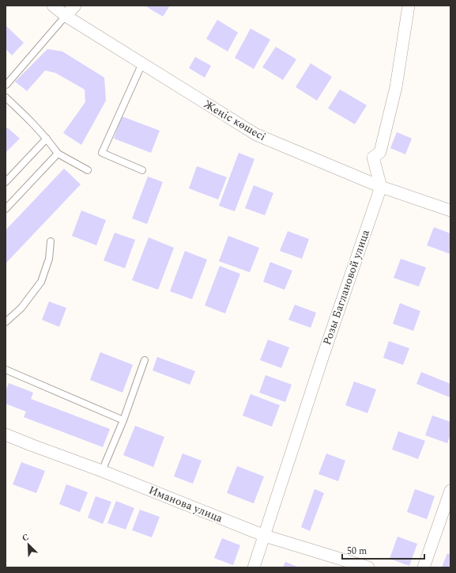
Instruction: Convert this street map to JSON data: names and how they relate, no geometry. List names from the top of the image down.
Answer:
{
  "streets": {
    "street": ["Жеңіс көшесі", "Розы Баглановой улица", "Иманова улица"]
  },
  "crossings": [
    ["Жеңіс көшесі", "Розы Баглановой улица"],
    ["Розы Баглановой улица", "Иманова улица"]
  ],
  "scale_bar": "50 m",
  "north": "top left"
}
